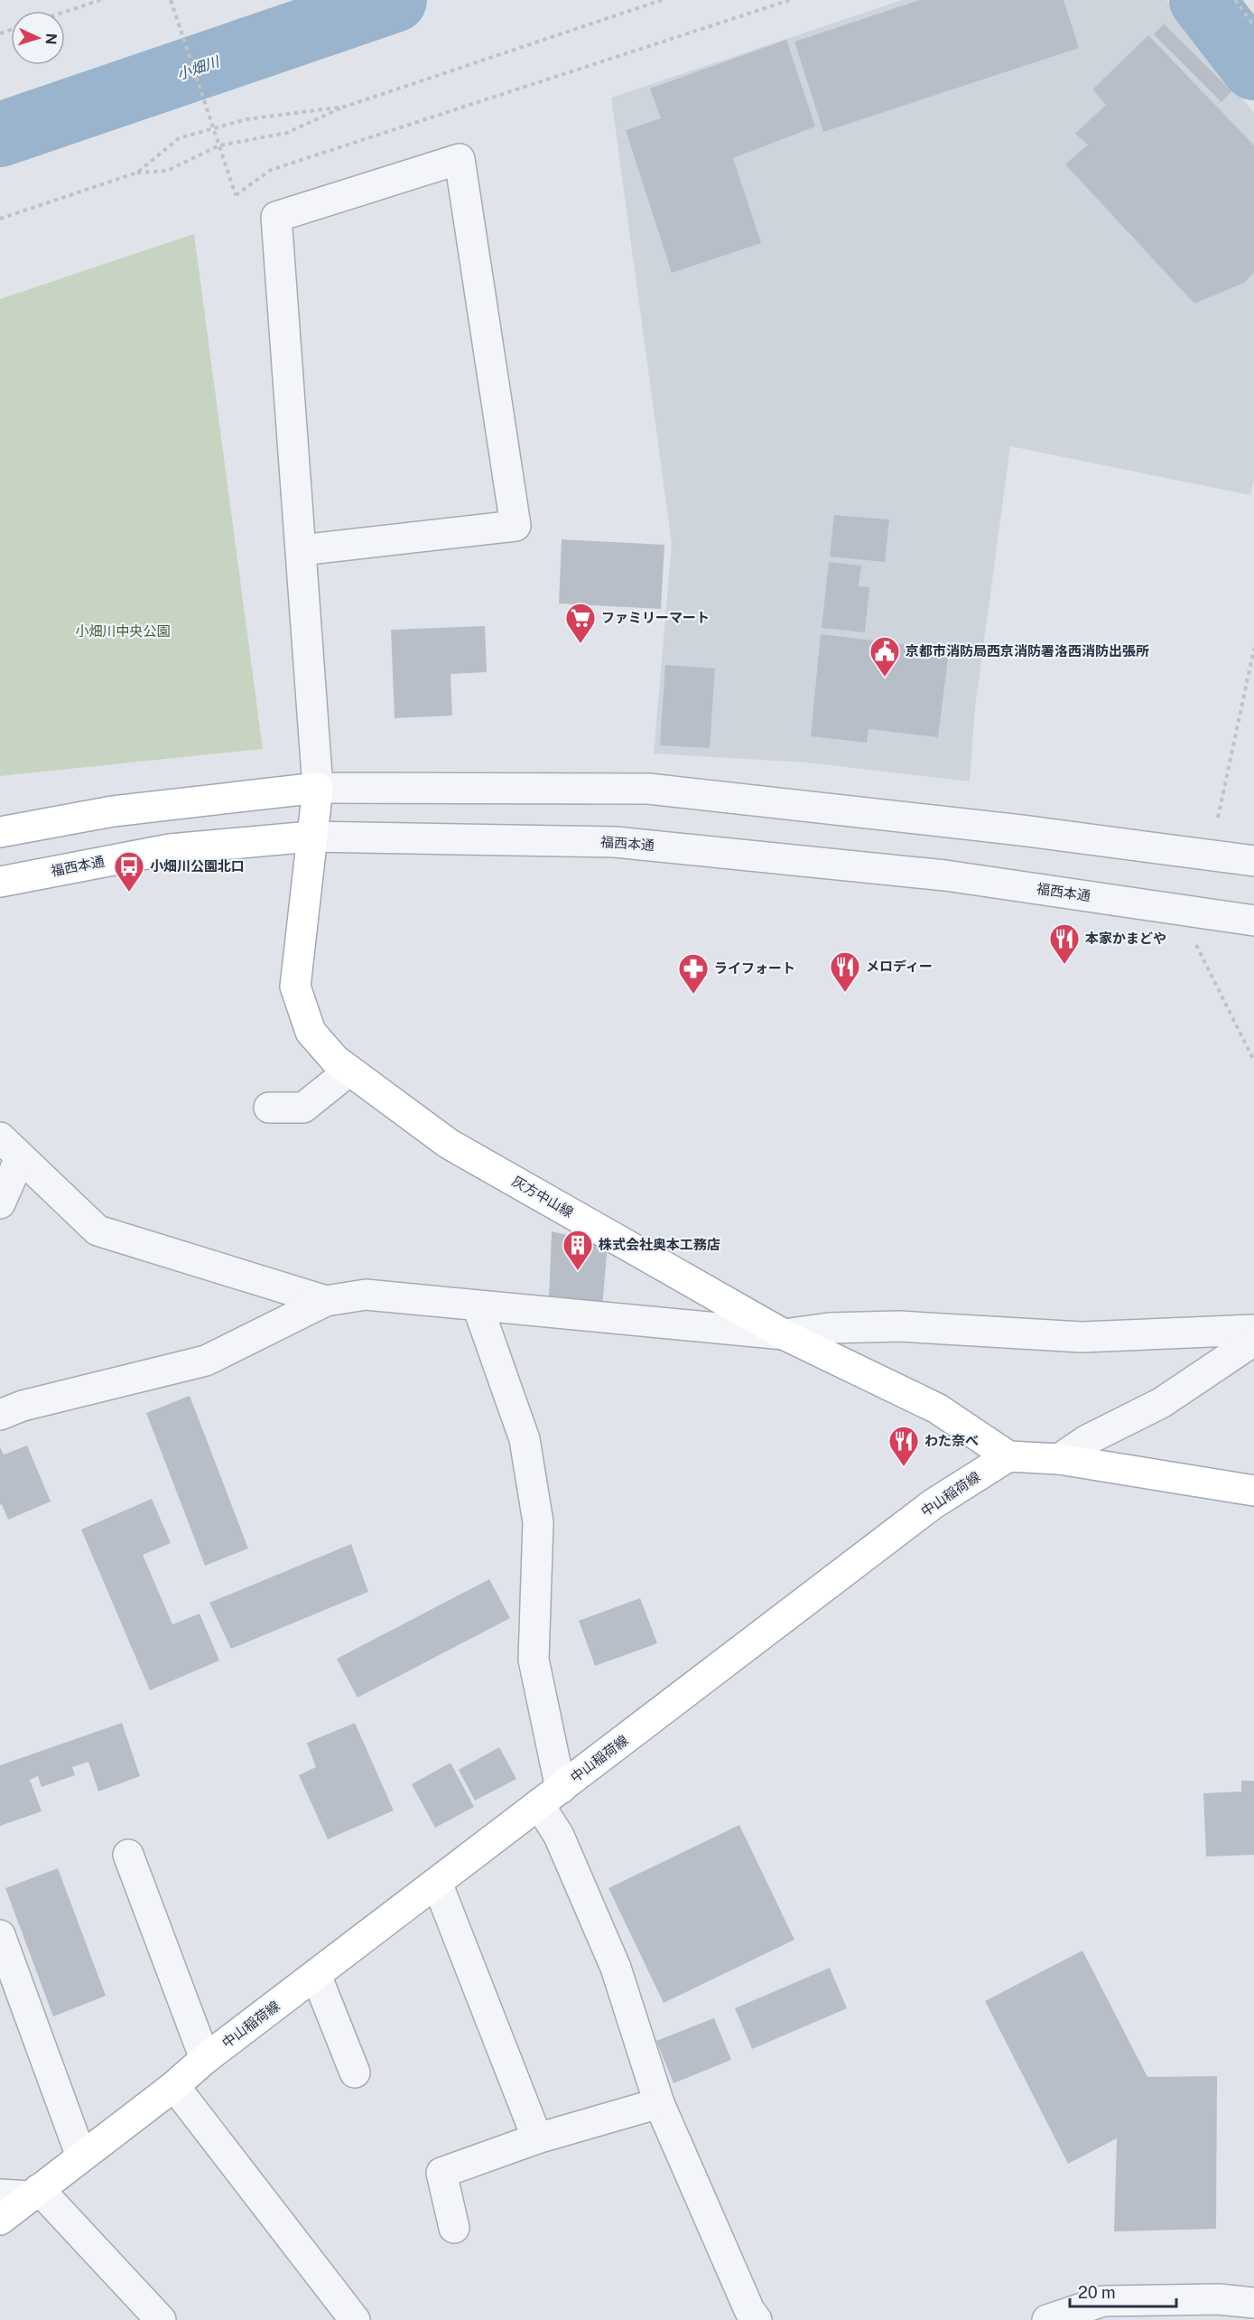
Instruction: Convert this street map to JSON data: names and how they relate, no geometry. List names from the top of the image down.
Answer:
{
  "streets": {
    "main road": ["福西本通", "灰方中山線", "中山稲荷線"]
  },
  "crossings": [
    ["福西本通", "灰方中山線"],
    ["灰方中山線", "中山稲荷線"]
  ],
  "water": ["小畑川"],
  "parks": ["小畑川中央公園"],
  "places": {
    "supermarket": ["ファミリーマート"],
    "public building": ["京都市消防局西京消防署洛西消防出張所"],
    "bus stop": ["小畑川公園北口"],
    "restaurant": ["本家かまどや", "メロディー", "わた奈べ"],
    "pharmacy": ["ライフォート"],
    "building": ["株式会社奥本工務店"]
  },
  "scale_bar": "20 m",
  "north": "right"
}
